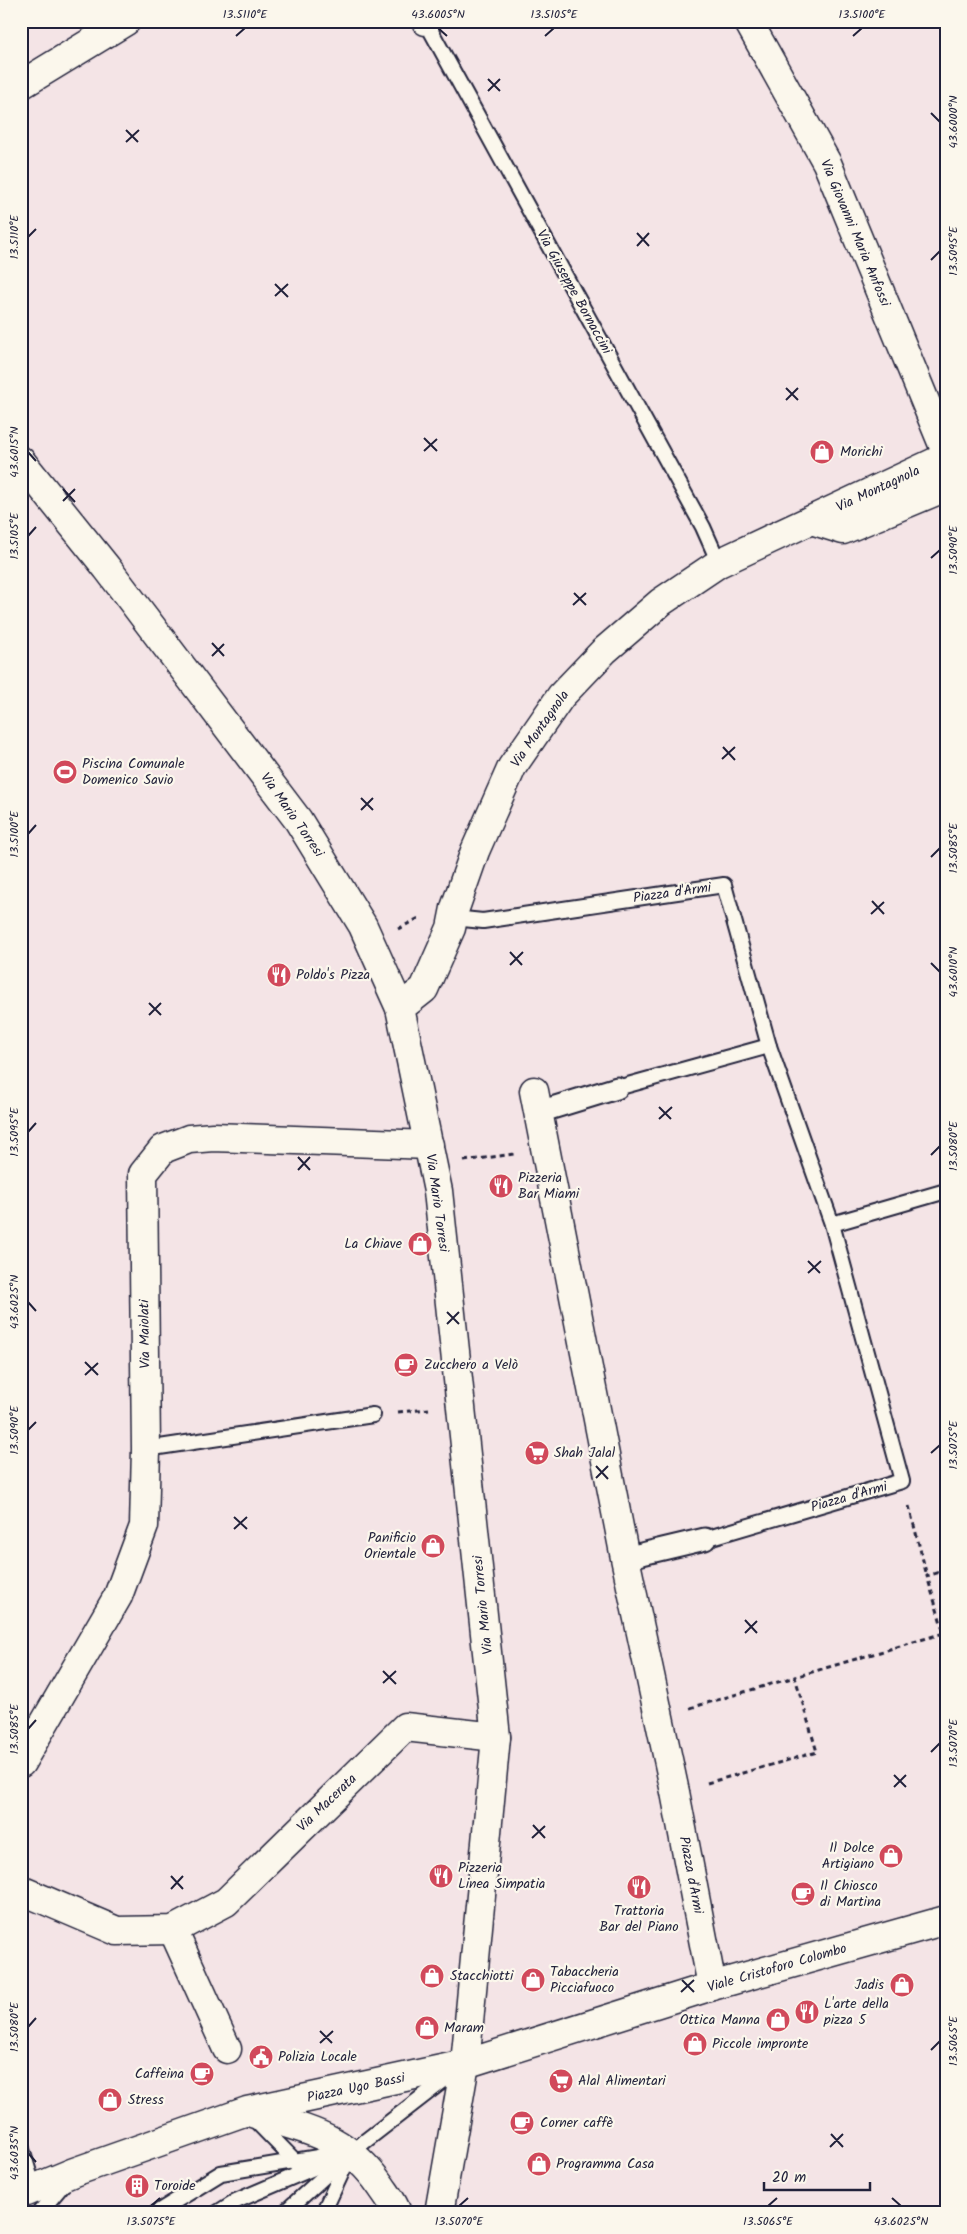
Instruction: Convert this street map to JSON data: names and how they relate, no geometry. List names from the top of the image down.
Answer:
{
  "streets": {
    "street": [
      "Via Giovanni Maria Anfossi",
      "Via Montagnola",
      "Via Mario Torresi",
      "Piazza d'Armi",
      "Via Maiolati",
      "Via Macerata",
      "Viale Cristoforo Colombo",
      "Piazza Ugo Bassi"
    ],
    "lane": ["Via Giuseppe Bornaccini"]
  },
  "crossings": [
    ["Via Giuseppe Bornaccini", "Via Montagnola"],
    ["Via Montagnola", "Via Mario Torresi"],
    ["Via Montagnola", "Piazza d'Armi"],
    ["Via Mario Torresi", "Via Maiolati"],
    ["Via Mario Torresi", "Via Macerata"],
    ["Via Mario Torresi", "Viale Cristoforo Colombo"],
    ["Via Mario Torresi", "Piazza Ugo Bassi"],
    ["Piazza d'Armi", "Viale Cristoforo Colombo"],
    ["Viale Cristoforo Colombo", "Piazza Ugo Bassi"]
  ],
  "places": {
    "shop": [
      "Morichi",
      "La Chiave",
      "Panificio Orientale",
      "Il Dolce Artigiano",
      "Stacchiotti",
      "Tabaccheria Picciafuoco",
      "Jadis",
      "Ottica Manna",
      "Maram",
      "Piccole impronte",
      "Stress",
      "Programma Casa"
    ],
    "sports": ["Piscina Comunale Domenico Savio"],
    "restaurant": [
      "Poldo's Pizza",
      "Pizzeria Bar Miami",
      "Pizzeria Linea Simpatia",
      "Trattoria Bar del Piano",
      "L'arte della pizza 5"
    ],
    "cafe": [
      "Zucchero a Velò",
      "Il Chiosco di Martina",
      "Caffeina",
      "Corner caffè"
    ],
    "supermarket": ["Shah Jalal", "Alal Alimentari"],
    "public building": ["Polizia Locale"],
    "building": ["Toroide"]
  },
  "scale_bar": "20 m",
  "coordinates": [
    "13.5110°E",
    "43.6005°N",
    "13.5105°E",
    "13.5100°E",
    "43.6000°N",
    "13.5095°E",
    "43.6015°N",
    "13.5090°E",
    "13.5085°E",
    "43.6010°N",
    "13.5080°E",
    "43.6025°N",
    "13.5075°E",
    "13.5070°E",
    "13.5065°E",
    "43.6035°N"
  ]
}
